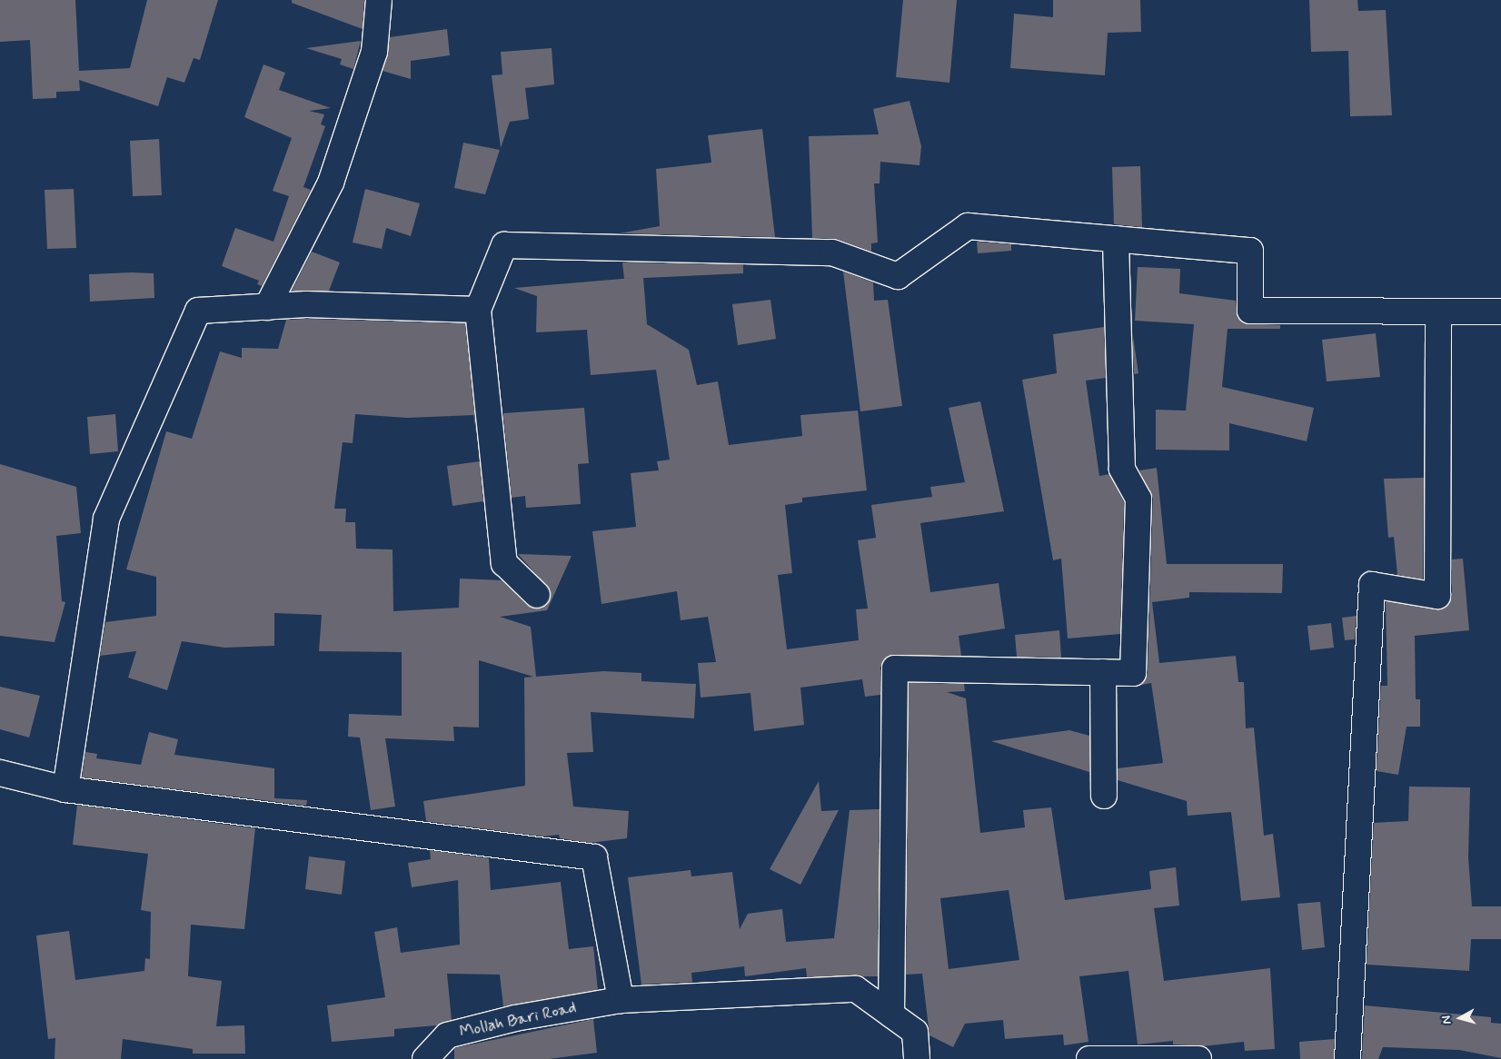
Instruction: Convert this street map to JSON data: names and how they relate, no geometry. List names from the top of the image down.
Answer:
{
  "streets": {
    "street": ["Mollah Bari Road"]
  },
  "north": "left"
}
